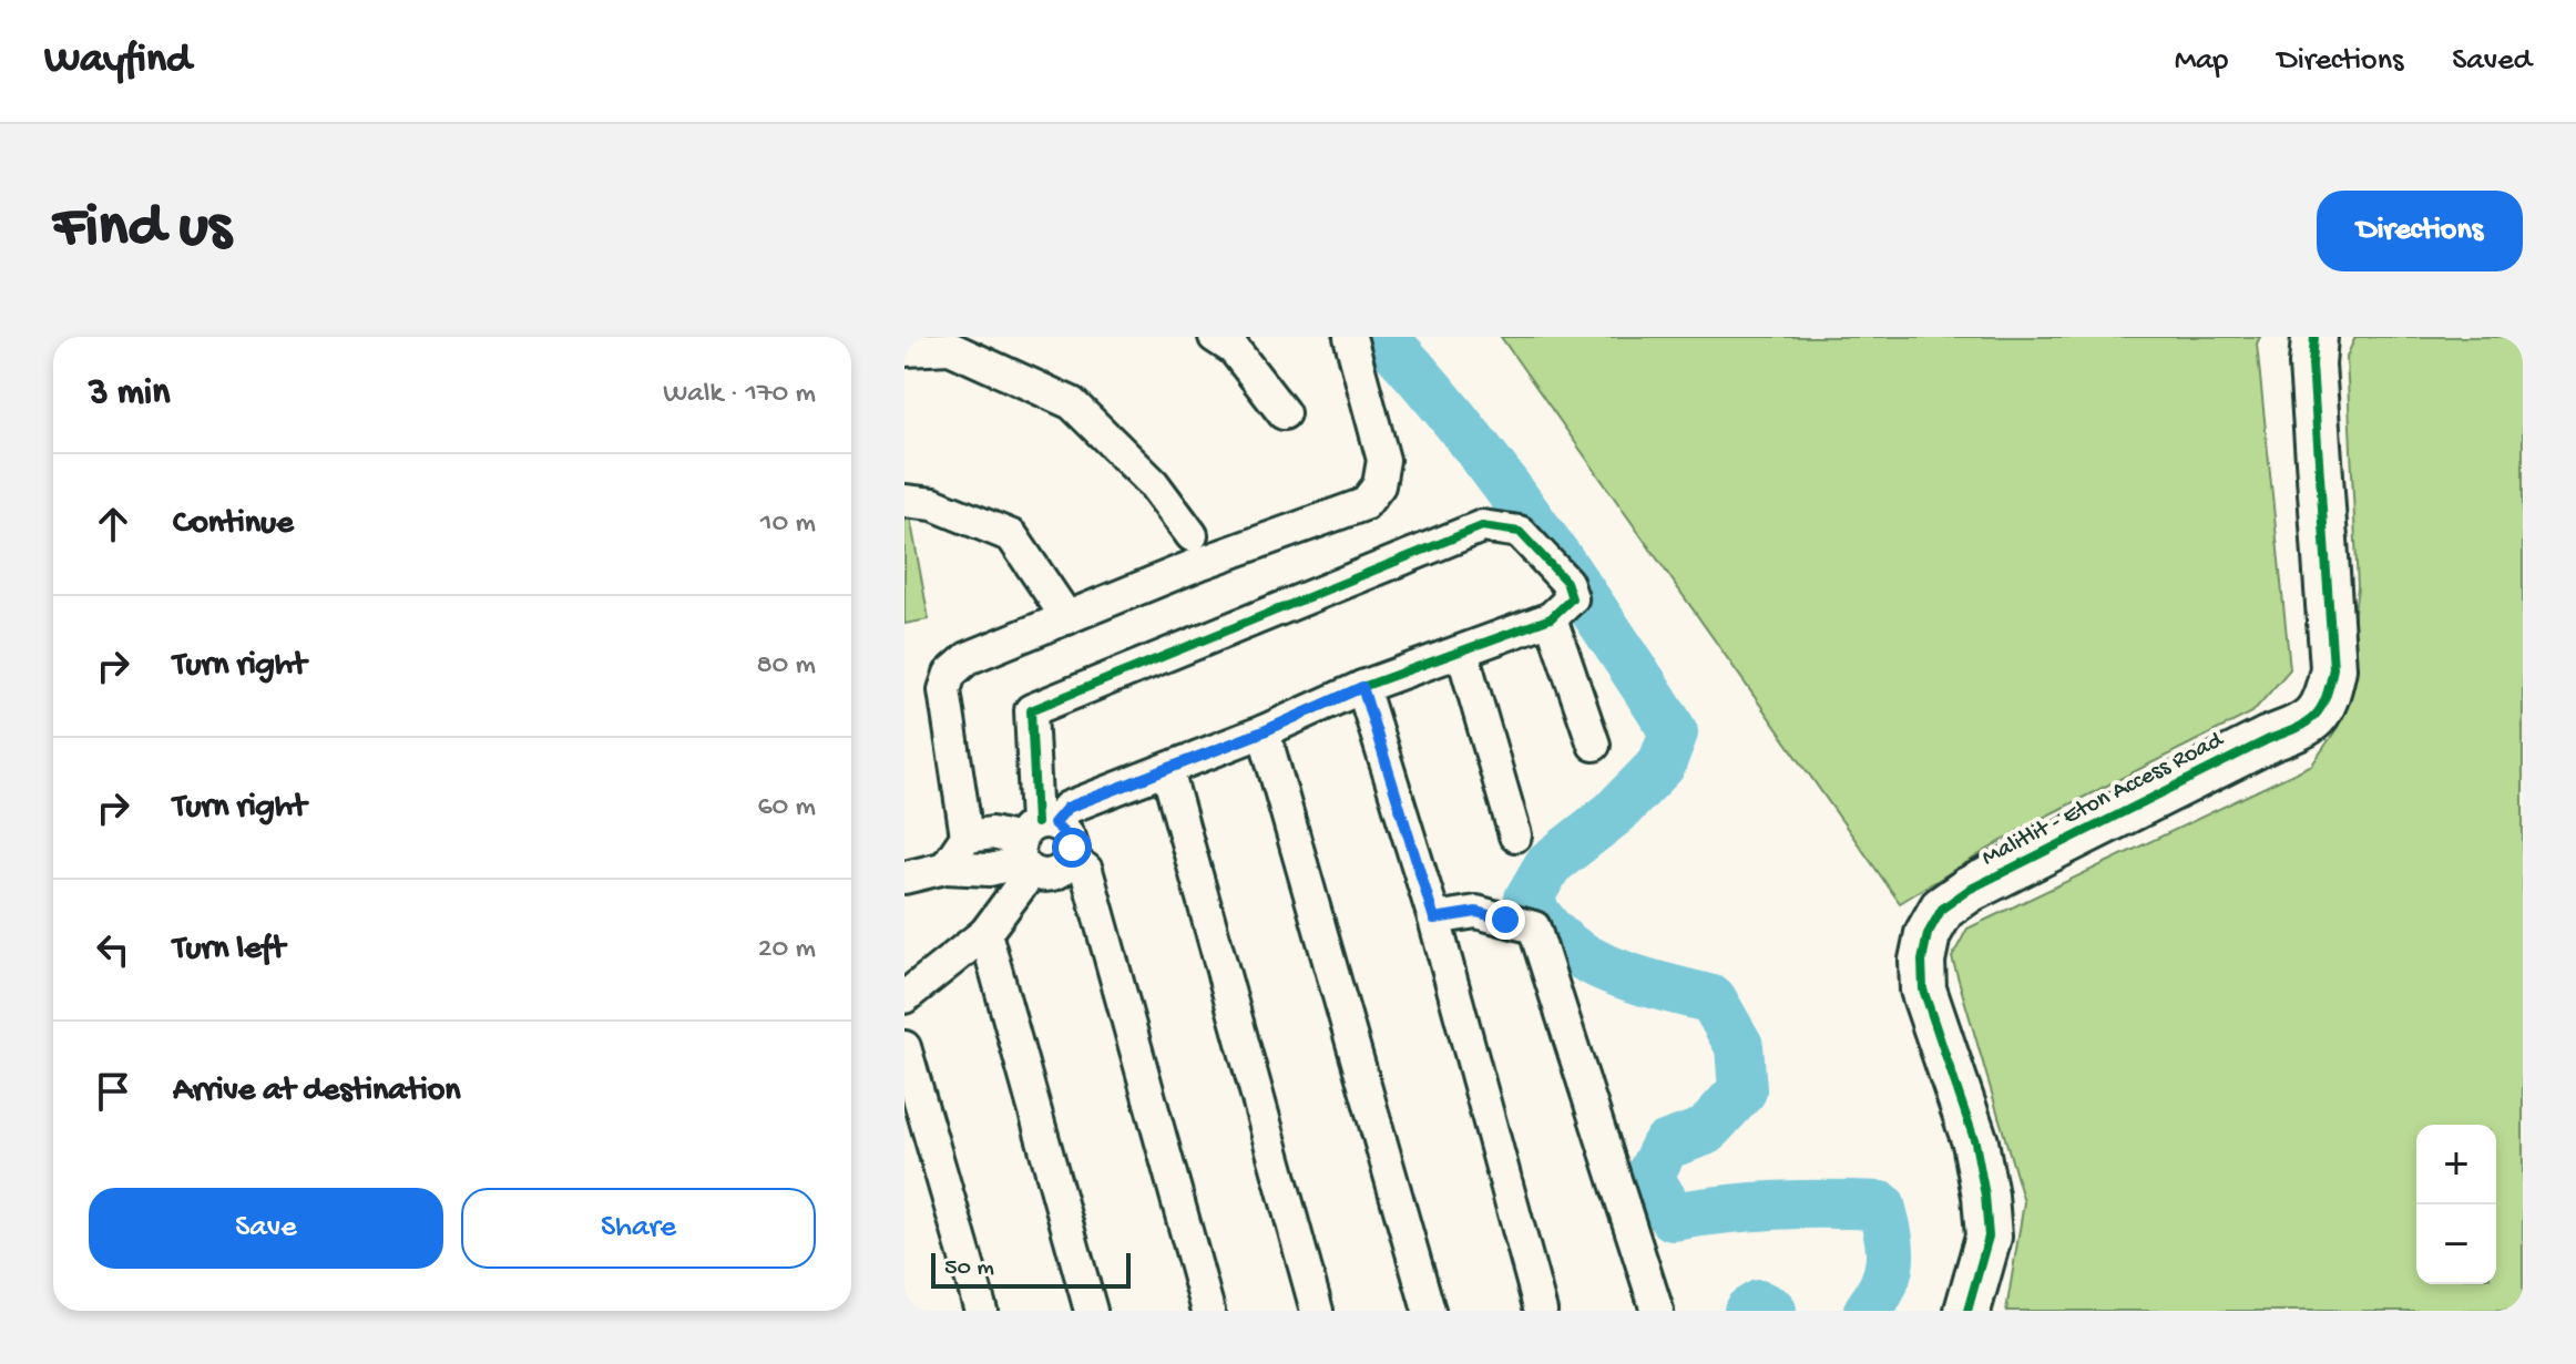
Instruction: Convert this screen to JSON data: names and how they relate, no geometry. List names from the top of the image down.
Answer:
{
  "streets": {
    "street": ["Malitlit - Eton Access Road"]
  },
  "scale_bar": "50 m",
  "page": {
    "header": "Wayfind",
    "nav": ["Map", "Directions", "Saved"],
    "buttons": [
      "Directions",
      ["Save", "Share"]
    ],
    "title": "Find us",
    "heading": ["3 min", "Walk · 170 m"],
    "list": [
      ["Continue", "10 m"],
      ["Turn right", "80 m"],
      ["Turn right", "60 m"],
      ["Turn left", "20 m"],
      "Arrive at destination"
    ],
    "map_buttons": ["+", "−"],
    "scale": "50 m"
  }
}
